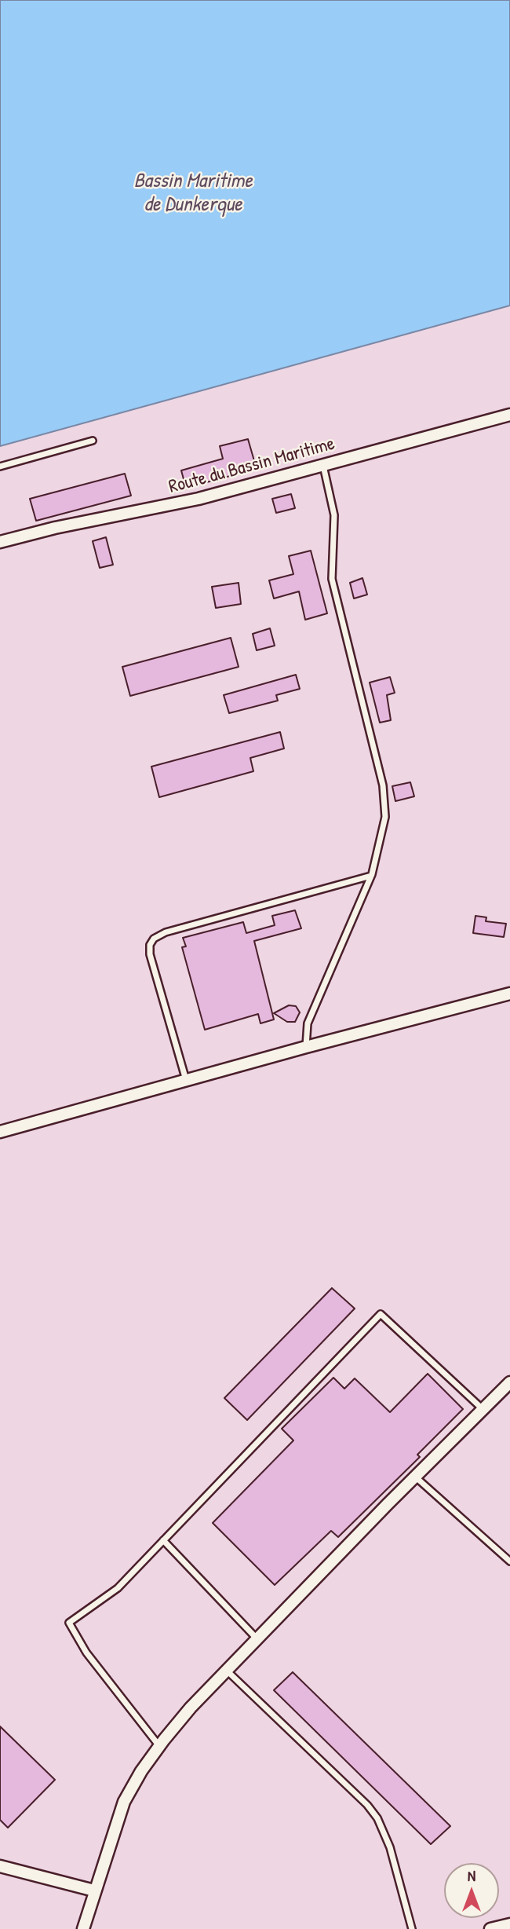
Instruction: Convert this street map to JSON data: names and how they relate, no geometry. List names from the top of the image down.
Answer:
{
  "streets": {
    "street": ["Route du Bassin Maritime"]
  },
  "water": ["Bassin Maritime de Dunkerque"],
  "north": "top"
}
